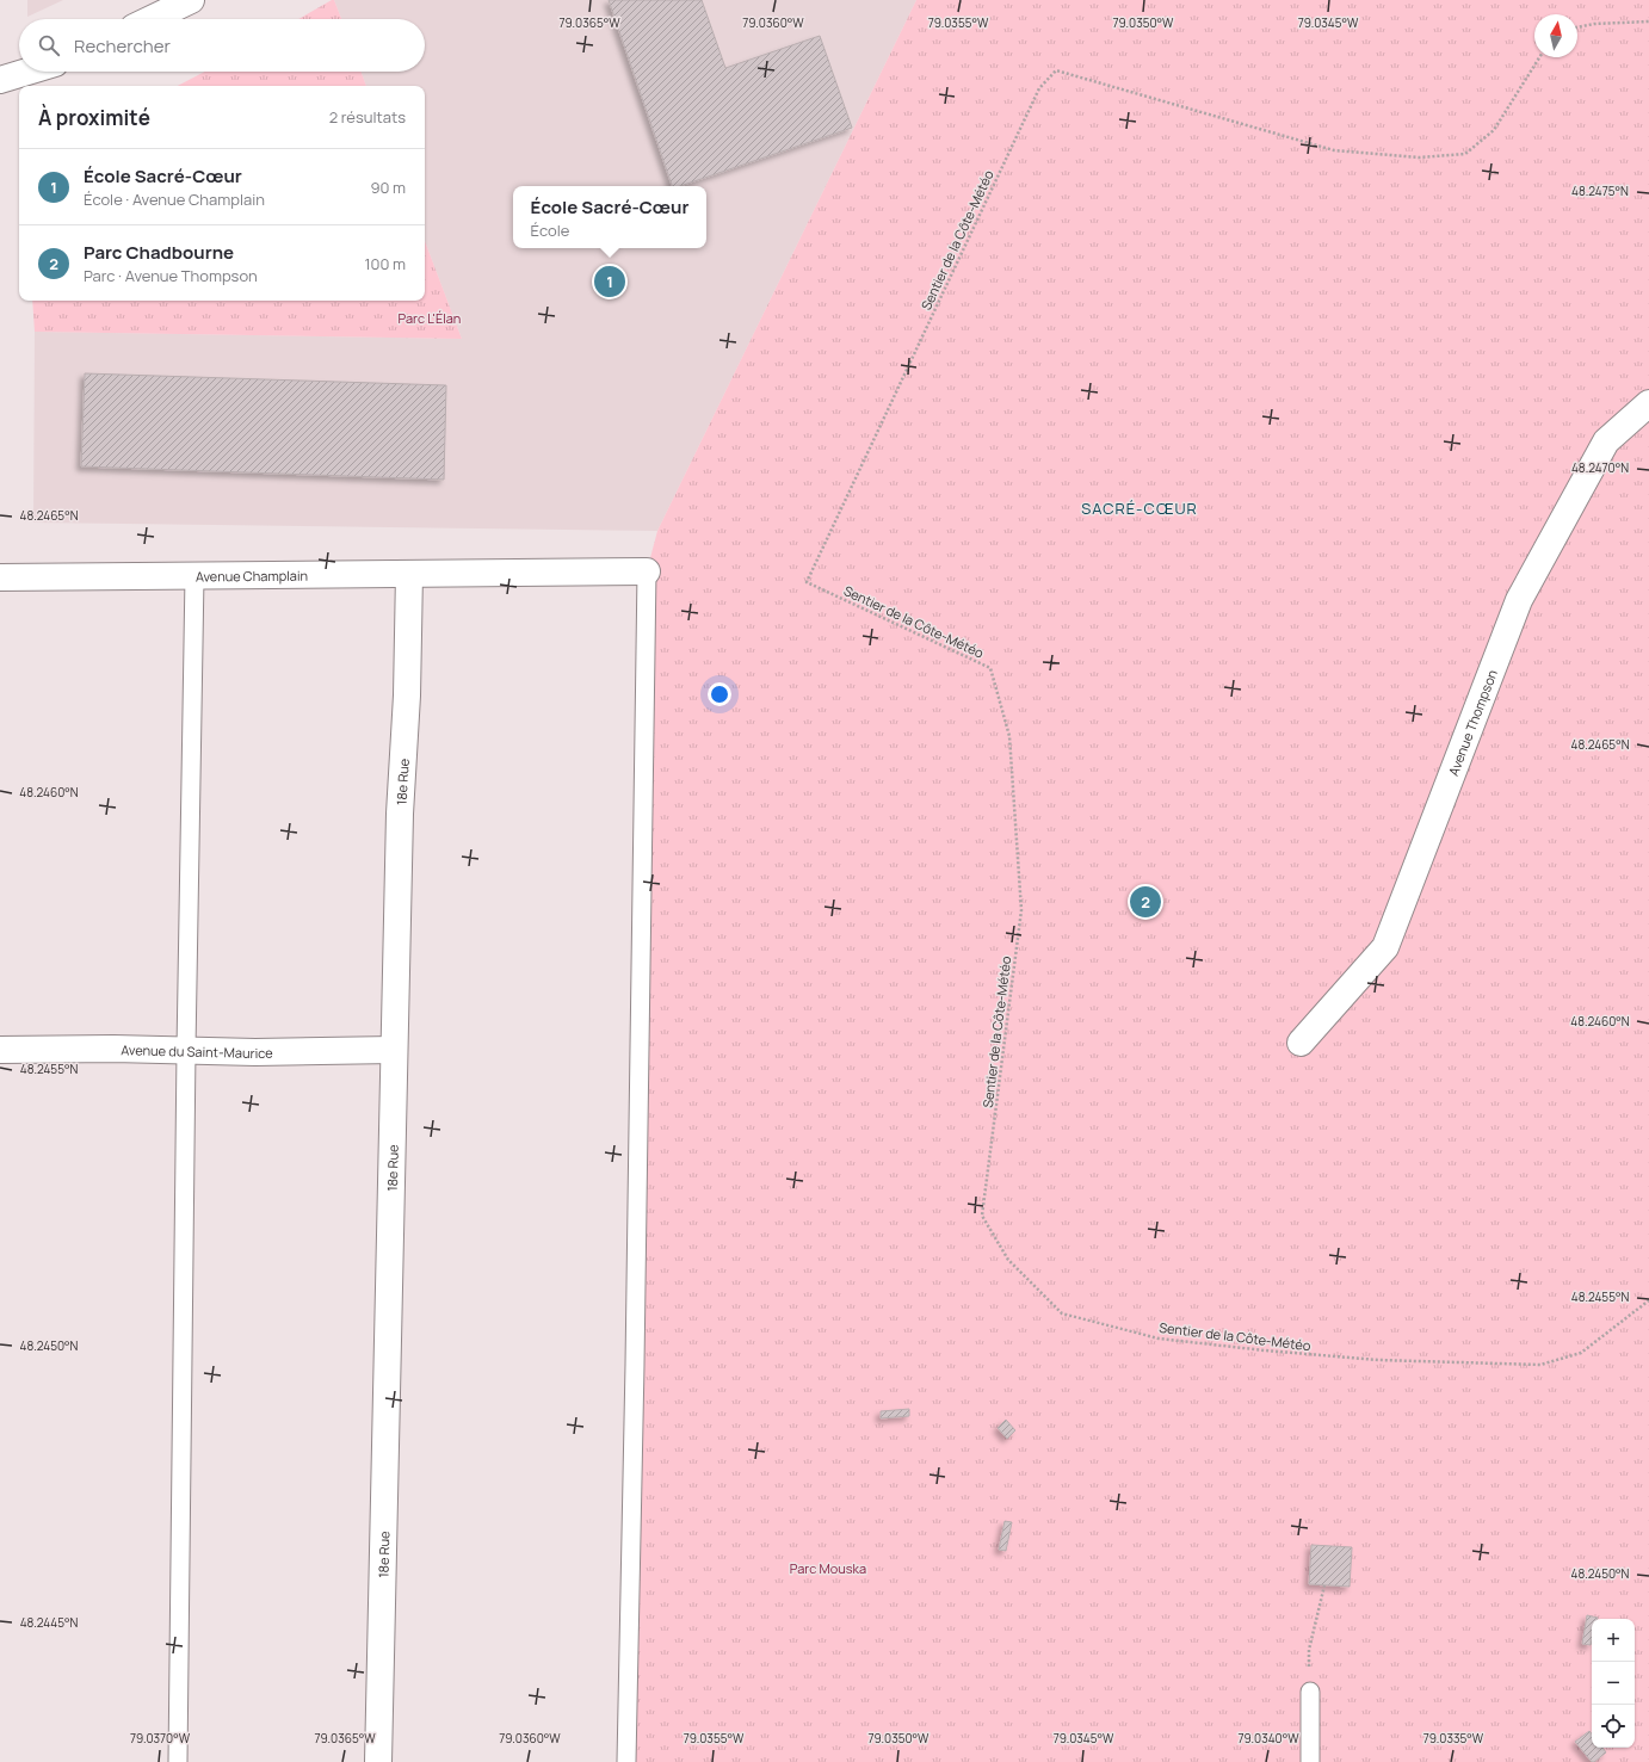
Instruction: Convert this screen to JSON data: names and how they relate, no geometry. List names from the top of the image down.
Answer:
{
  "streets": {
    "street": [
      "Avenue Champlain",
      "Avenue Thompson",
      "18e Rue",
      "Avenue du Saint-Maurice"
    ],
    "path": ["Sentier de la Côte-Météo"]
  },
  "crossings": [
    ["Avenue Champlain", "18e Rue"],
    ["18e Rue", "Avenue du Saint-Maurice"]
  ],
  "districts": ["SACRÉ-CŒUR"],
  "parks": ["Parc L'Élan", "Parc Mouska"],
  "north": "top",
  "page": {
    "search": "Rechercher",
    "heading": ["À proximité", "2 résultats"],
    "list": [
      {
        "mark": "1",
        "name": "École Sacré-Cœur",
        "note": "École · Avenue Champlain",
        "value": "90 m"
      },
      {
        "mark": "2",
        "name": "Parc Chadbourne",
        "note": "Parc · Avenue Thompson",
        "value": "100 m"
      }
    ],
    "popup": ["École Sacré-Cœur", "École"],
    "pins": ["1", "2"],
    "map_buttons": ["+", "−"]
  },
  "coordinates": [
    "79.0365°W",
    "79.0360°W",
    "79.0355°W",
    "79.0350°W",
    "79.0345°W",
    "48.2475°N",
    "48.2470°N",
    "48.2465°N",
    "48.2460°N",
    "48.2455°N",
    "48.2450°N",
    "48.2445°N",
    "79.0370°W",
    "79.0340°W",
    "79.0335°W"
  ]
}
